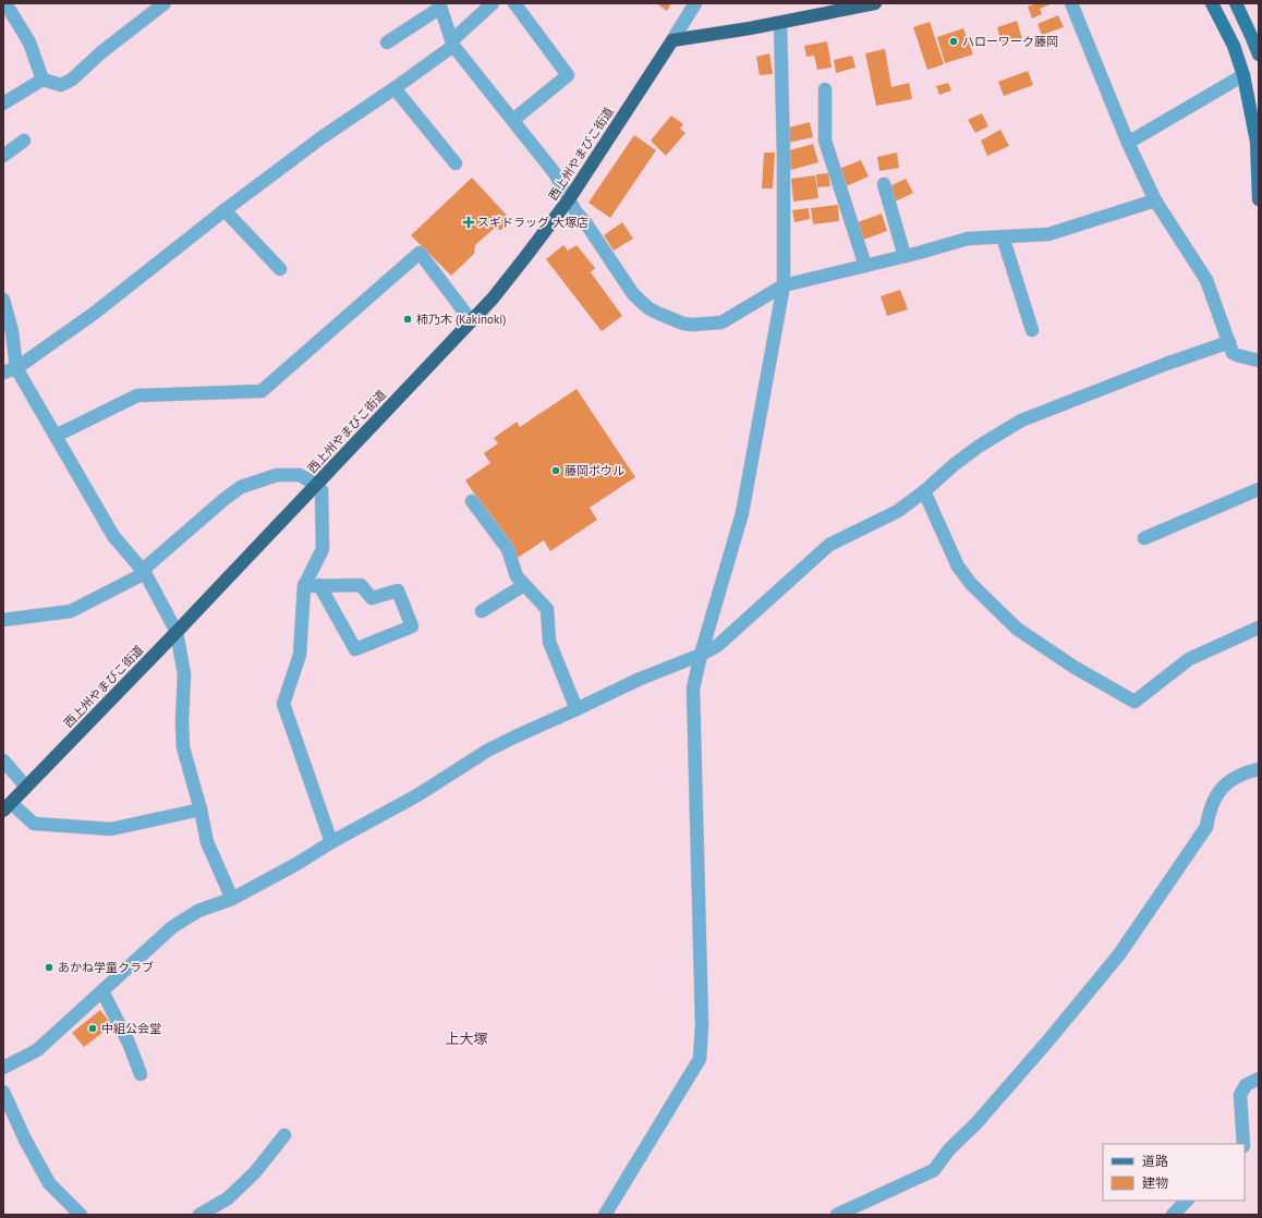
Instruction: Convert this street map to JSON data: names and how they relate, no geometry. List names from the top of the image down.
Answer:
{
  "streets": {
    "highway": ["西上州やまびこ街道"]
  },
  "districts": ["上大塚"],
  "places": {
    "other": [
      "ハローワーク藤岡",
      "柿乃木 (Kakinoki)",
      "藤岡ボウル",
      "あかね学童クラブ",
      "中組公会堂"
    ],
    "health": ["スギドラッグ 大塚店"]
  },
  "legend": ["道路", "建物"]
}
